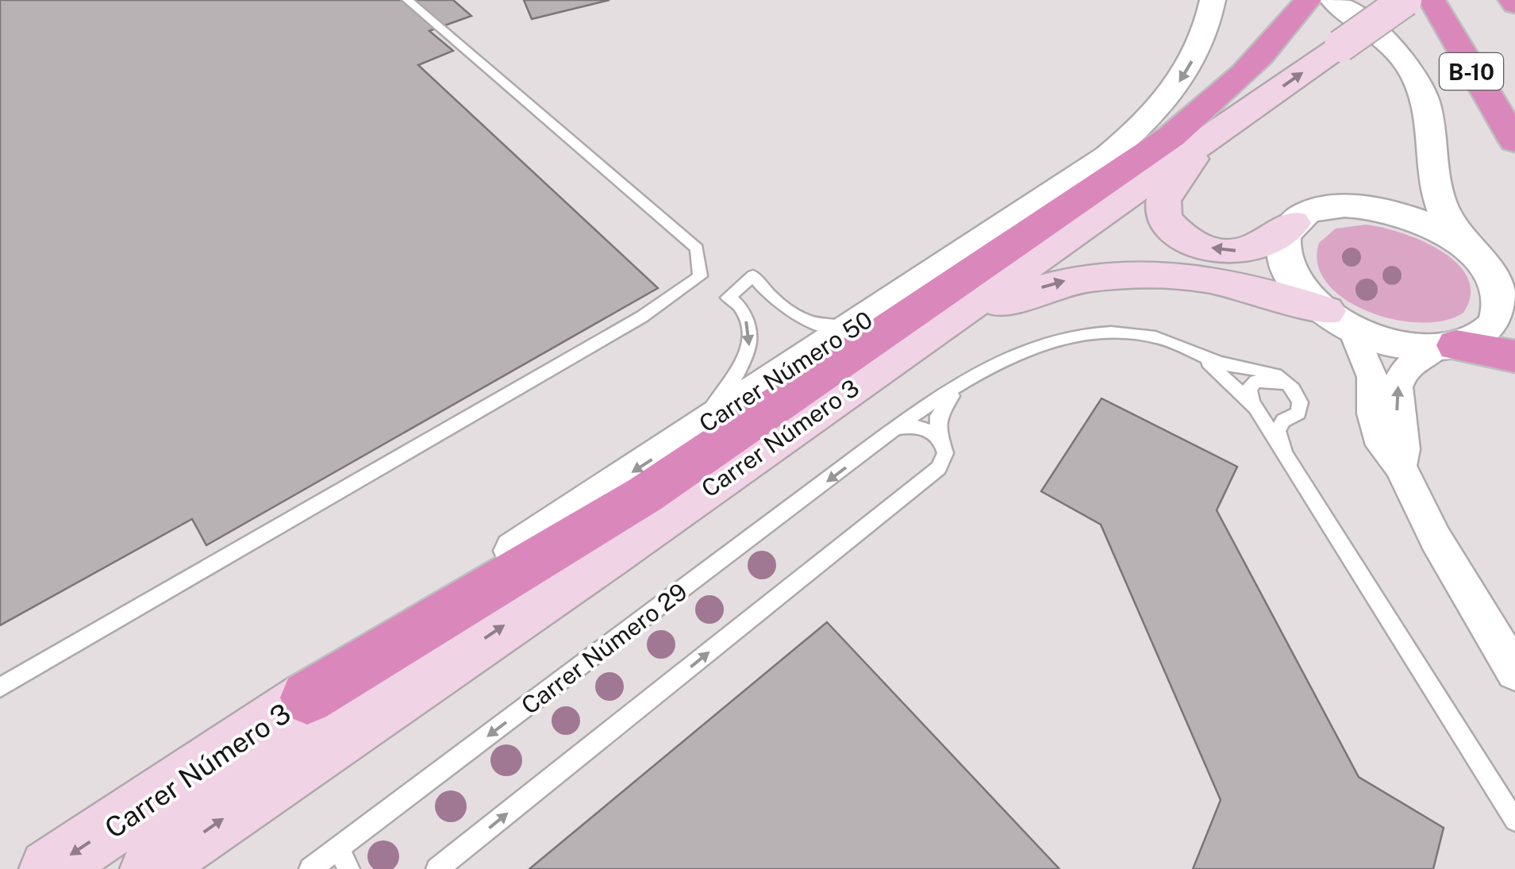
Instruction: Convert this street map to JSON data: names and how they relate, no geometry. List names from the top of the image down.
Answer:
{
  "streets": {
    "highway": ["B-10"],
    "main road": ["Carrer Número 3"],
    "street": ["Carrer Número 50"],
    "lane": ["Carrer Número 29"]
  },
  "crossings": [
    ["Carrer Número 50", "Carrer Número 3"]
  ],
  "one_way": ["Carrer Número 50"]
}
